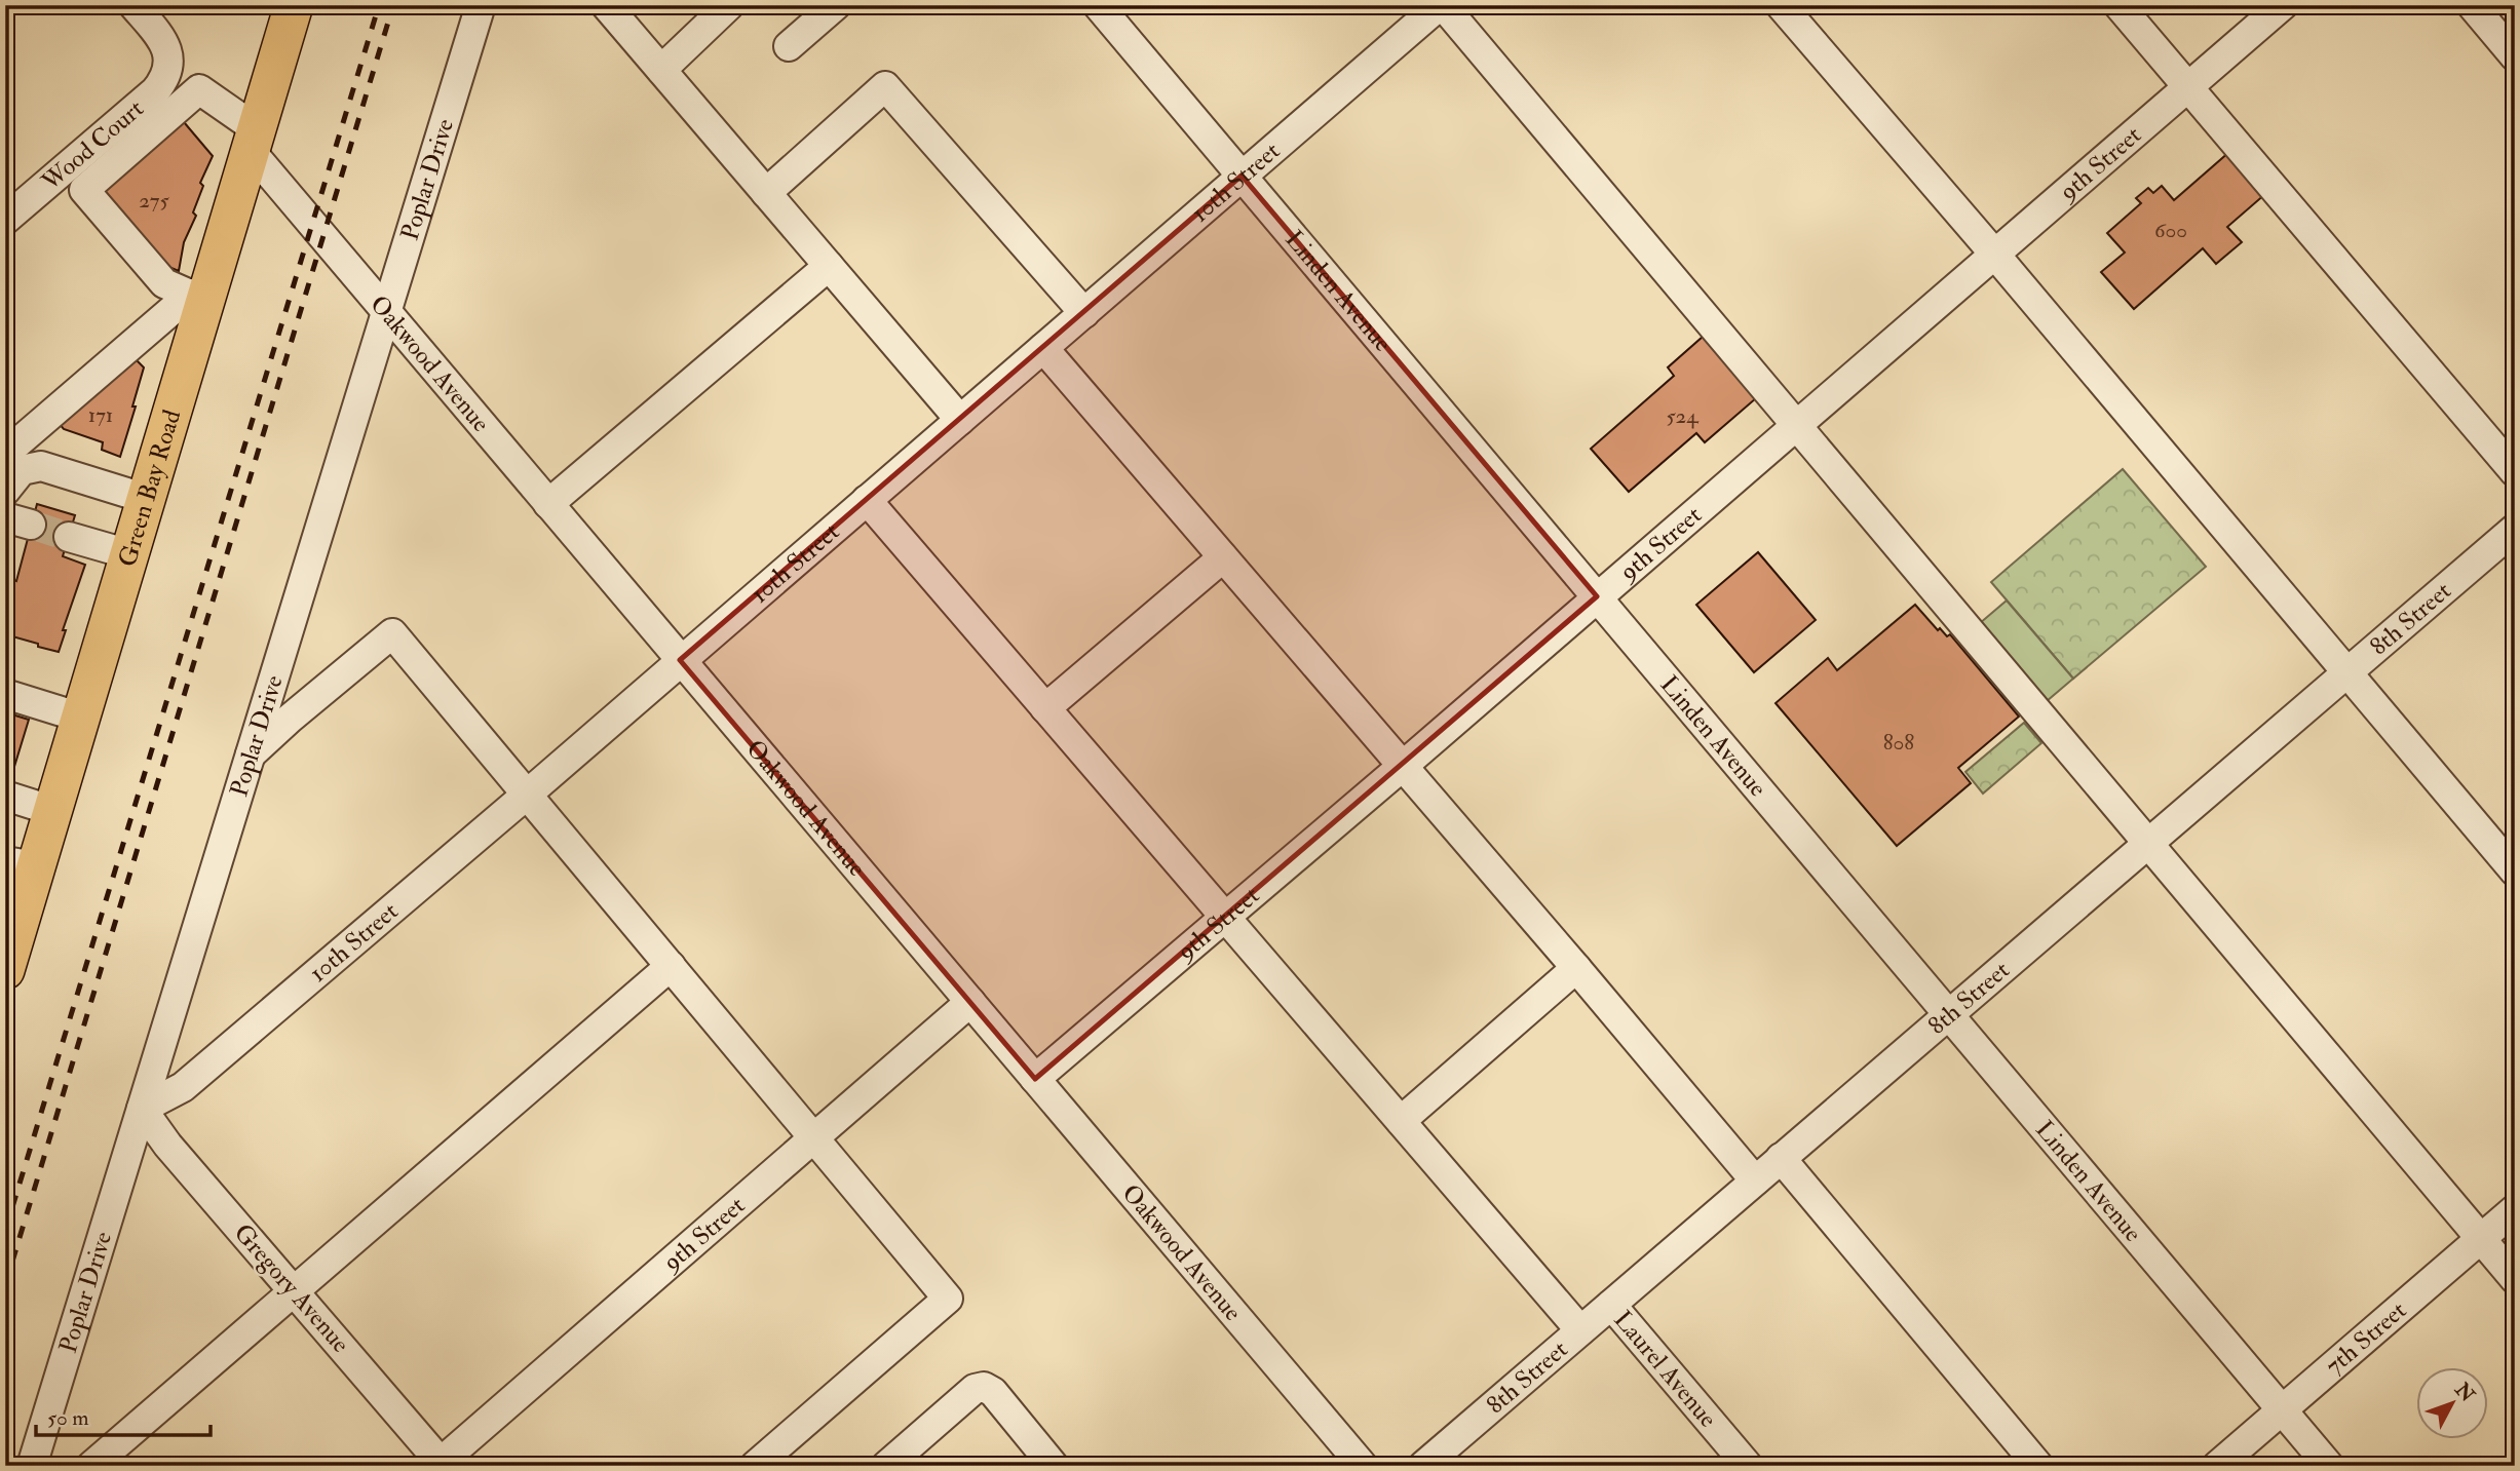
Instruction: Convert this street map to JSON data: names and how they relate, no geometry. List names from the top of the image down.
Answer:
{
  "streets": {
    "main road": ["Green Bay Road"],
    "street": [
      "Wood Court",
      "9th Street",
      "Poplar Drive",
      "10th Street",
      "Linden Avenue",
      "Oakwood Avenue",
      "8th Street",
      "Gregory Avenue",
      "7th Street",
      "Laurel Avenue"
    ]
  },
  "crossings": [
    ["9th Street", "Linden Avenue"],
    ["9th Street", "Oakwood Avenue"],
    ["9th Street", "Gregory Avenue"],
    ["Poplar Drive", "10th Street"],
    ["Poplar Drive", "Oakwood Avenue"],
    ["Poplar Drive", "Gregory Avenue"],
    ["10th Street", "Linden Avenue"],
    ["10th Street", "Oakwood Avenue"],
    ["10th Street", "Gregory Avenue"],
    ["Linden Avenue", "8th Street"],
    ["Linden Avenue", "7th Street"],
    ["Oakwood Avenue", "Green Bay Road"],
    ["8th Street", "Laurel Avenue"]
  ],
  "house_numbers": [
    "275",
    "600",
    "171",
    "524",
    "808"
  ],
  "scale_bar": "50 m",
  "north": "top right"
}
